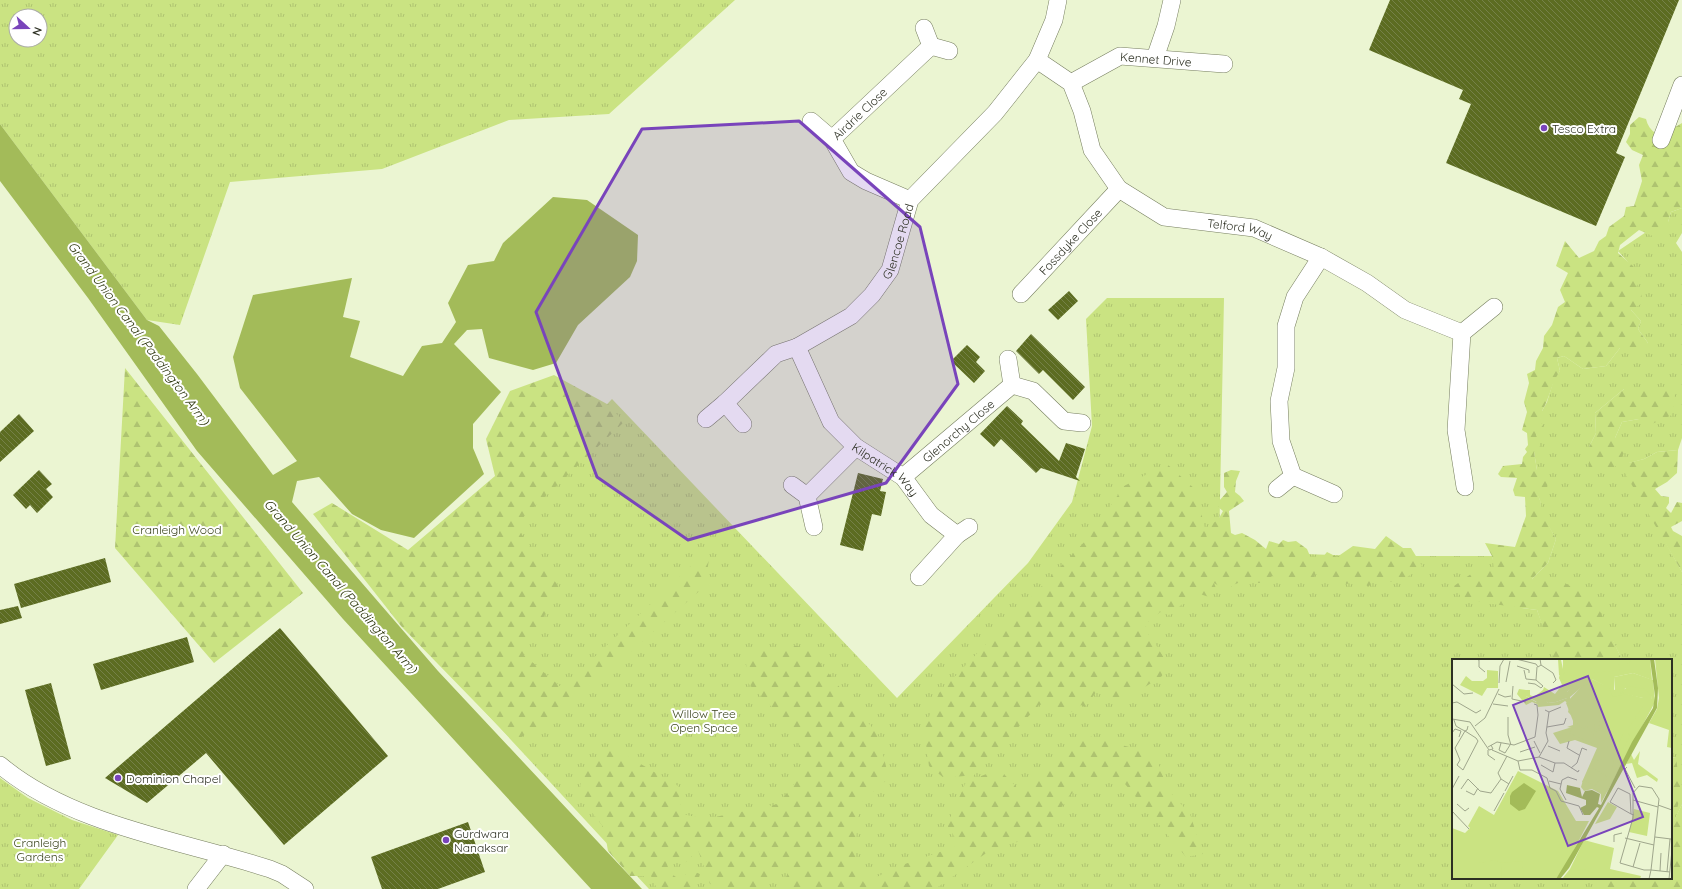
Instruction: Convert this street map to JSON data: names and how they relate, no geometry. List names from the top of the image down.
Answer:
{
  "streets": {
    "street": [
      "Kennet Drive",
      "Airdrie Close",
      "Telford Way",
      "Glencoe Road",
      "Fossdyke Close",
      "Glenorchy Close",
      "Kilpatrick Way"
    ]
  },
  "crossings": [
    ["Kennet Drive", "Telford Way"],
    ["Airdrie Close", "Glencoe Road"],
    ["Telford Way", "Fossdyke Close"],
    ["Glencoe Road", "Kilpatrick Way"],
    ["Glenorchy Close", "Kilpatrick Way"]
  ],
  "water": ["Grand Union Canal (Paddington Arm)"],
  "parks": ["Cranleigh Wood", "Willow Tree Open Space", "Cranleigh Gardens"],
  "places": ["Tesco Extra", "Dominion Chapel", "Gurdwara Nanaksar"],
  "north": "right"
}
